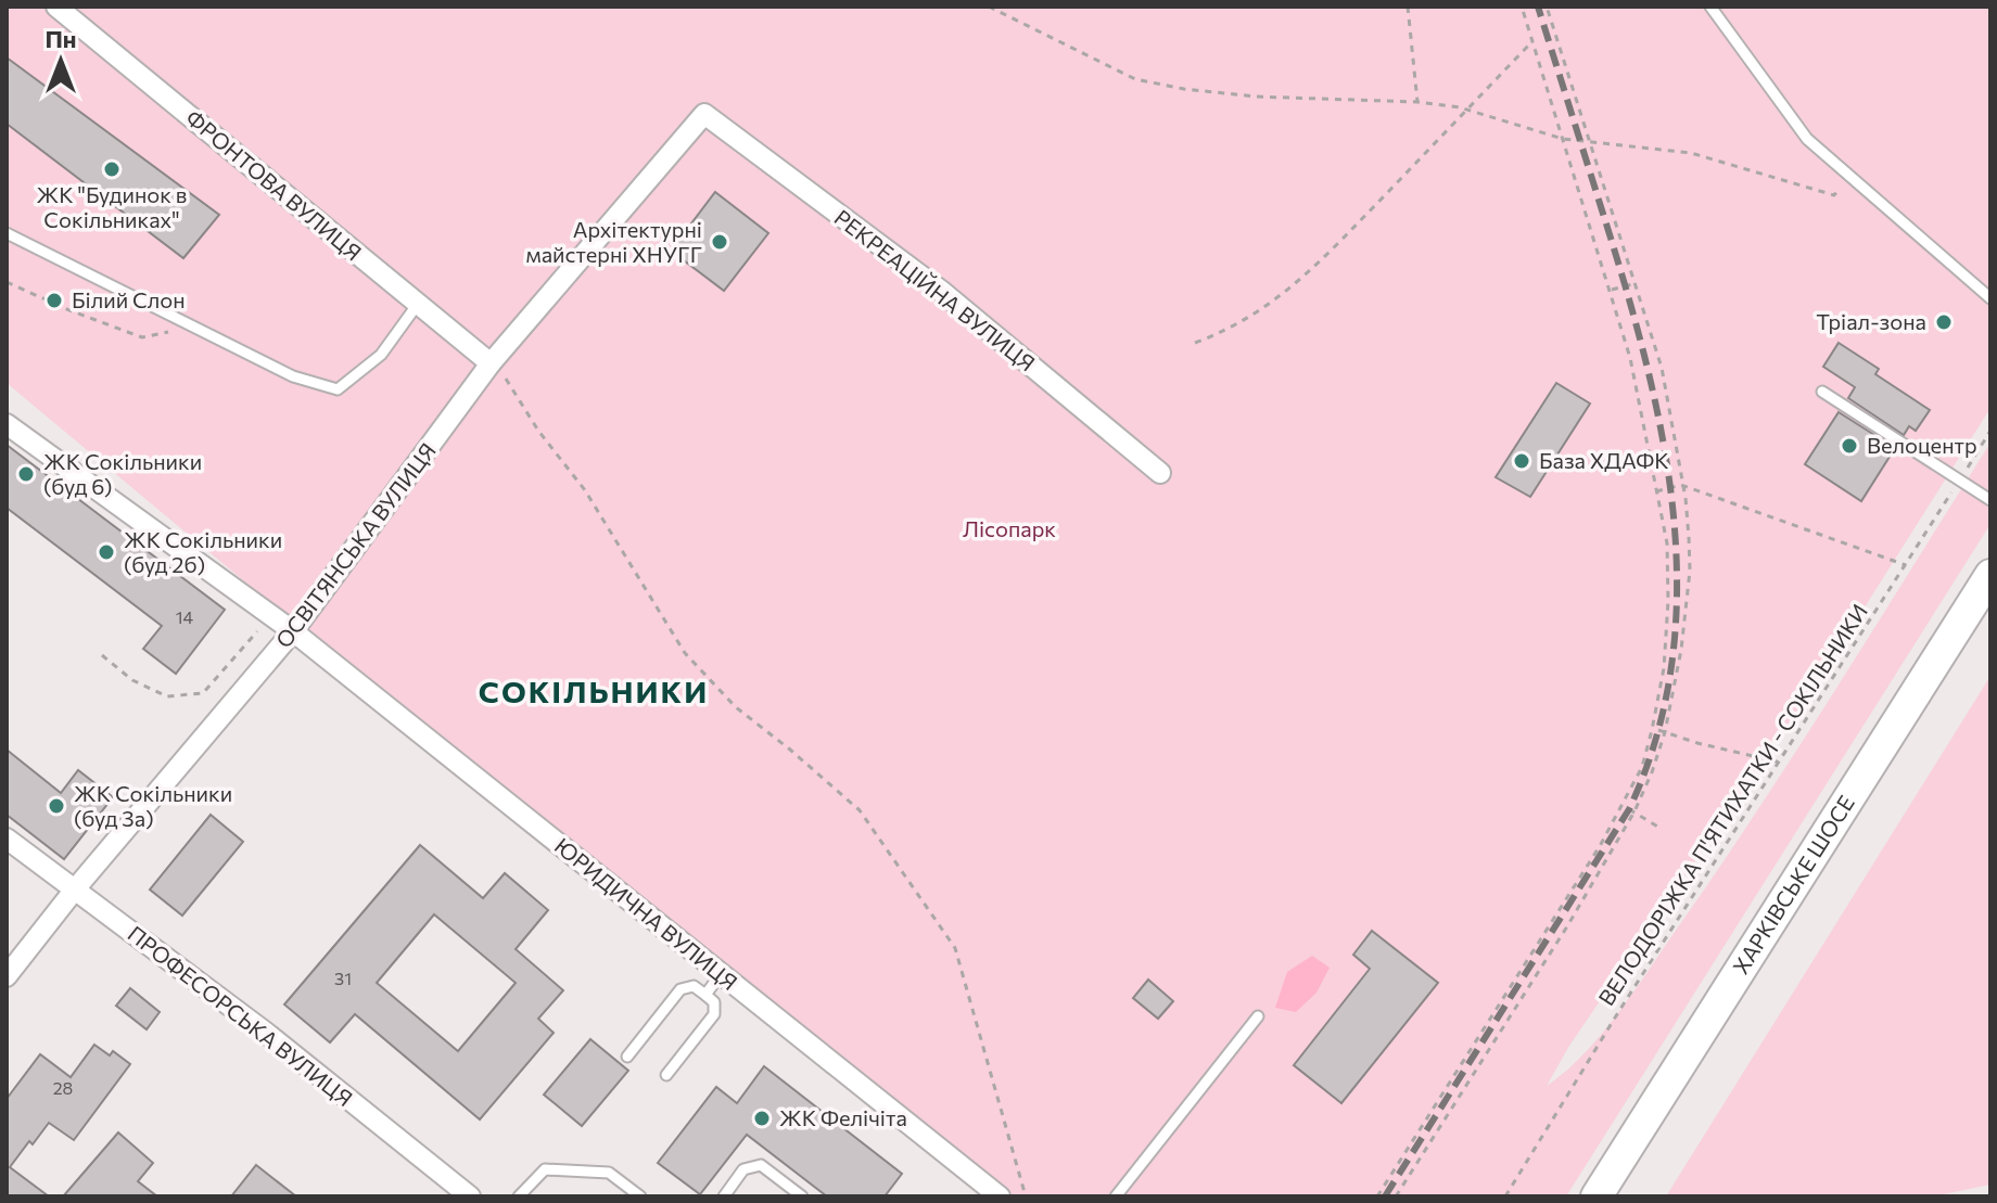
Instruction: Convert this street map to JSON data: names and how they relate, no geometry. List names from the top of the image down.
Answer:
{
  "streets": {
    "main road": ["ХАРКІВСЬКЕ ШОСЕ"],
    "street": [
      "ФРОНТОВА ВУЛИЦЯ",
      "РЕКРЕАЦІЙНА ВУЛИЦЯ",
      "ОСВІТЯНСЬКА ВУЛИЦЯ",
      "ЮРИДИЧНА ВУЛИЦЯ",
      "ПРОФЕСОРСЬКА ВУЛИЦЯ"
    ],
    "path": ["ВЕЛОДОРІЖКА П'ЯТИХАТКИ - СОКІЛЬНИКИ"]
  },
  "crossings": [
    ["ФРОНТОВА ВУЛИЦЯ", "ОСВІТЯНСЬКА ВУЛИЦЯ"],
    ["РЕКРЕАЦІЙНА ВУЛИЦЯ", "ОСВІТЯНСЬКА ВУЛИЦЯ"],
    ["ОСВІТЯНСЬКА ВУЛИЦЯ", "ЮРИДИЧНА ВУЛИЦЯ"],
    ["ОСВІТЯНСЬКА ВУЛИЦЯ", "ПРОФЕСОРСЬКА ВУЛИЦЯ"]
  ],
  "districts": ["СОКІЛЬНИКИ"],
  "parks": ["Лісопарк"],
  "places": [
    "ЖК \"Будинок в Сокільниках\"",
    "Архітектурні майстерні ХНУГГ",
    "Білий Слон",
    "Тріал-зона",
    "Велоцентр",
    "База ХДАФК",
    "ЖК Сокільники (буд 6)",
    "ЖК Сокільники (буд 2б)",
    "ЖК Сокільники (буд 3а)",
    "ЖК Фелічіта"
  ],
  "house_numbers": ["14", "31", "28"],
  "north": "top"
}
